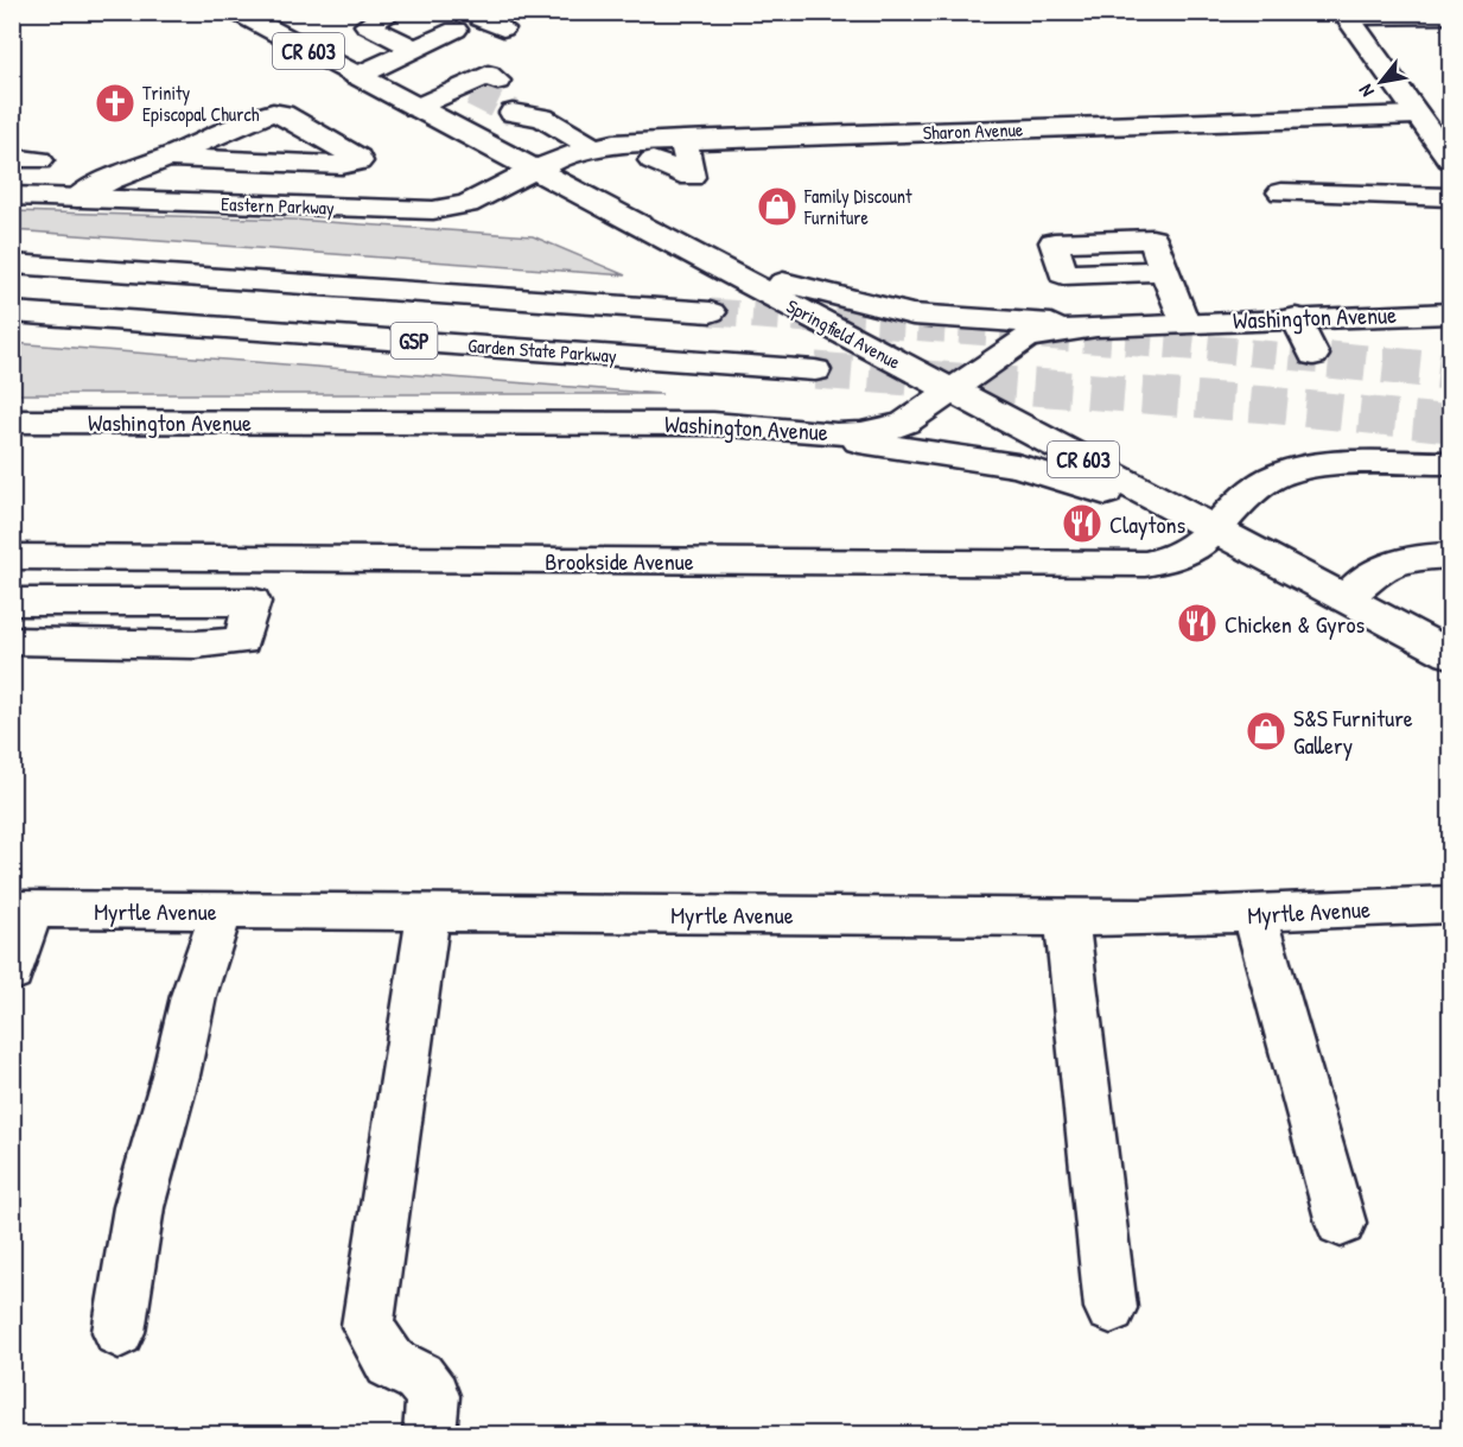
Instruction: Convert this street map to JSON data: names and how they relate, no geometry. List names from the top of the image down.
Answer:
{
  "streets": {
    "main road": [
      "CR 603",
      "Sharon Avenue",
      "Eastern Parkway",
      "Washington Avenue",
      "Springfield Avenue",
      "GSP",
      "Garden State Parkway",
      "Brookside Avenue",
      "Myrtle Avenue"
    ]
  },
  "crossings": [
    ["Sharon Avenue", "Eastern Parkway"],
    ["Sharon Avenue", "Springfield Avenue"],
    ["Eastern Parkway", "Springfield Avenue"],
    ["Washington Avenue", "Springfield Avenue"],
    ["Springfield Avenue", "Brookside Avenue"]
  ],
  "places": {
    "church": ["Trinity Episcopal Church"],
    "shop": ["Family Discount Furniture", "S&S Furniture Gallery"],
    "restaurant": ["Claytons", "Chicken & Gyros"]
  },
  "north": "bottom left"
}
